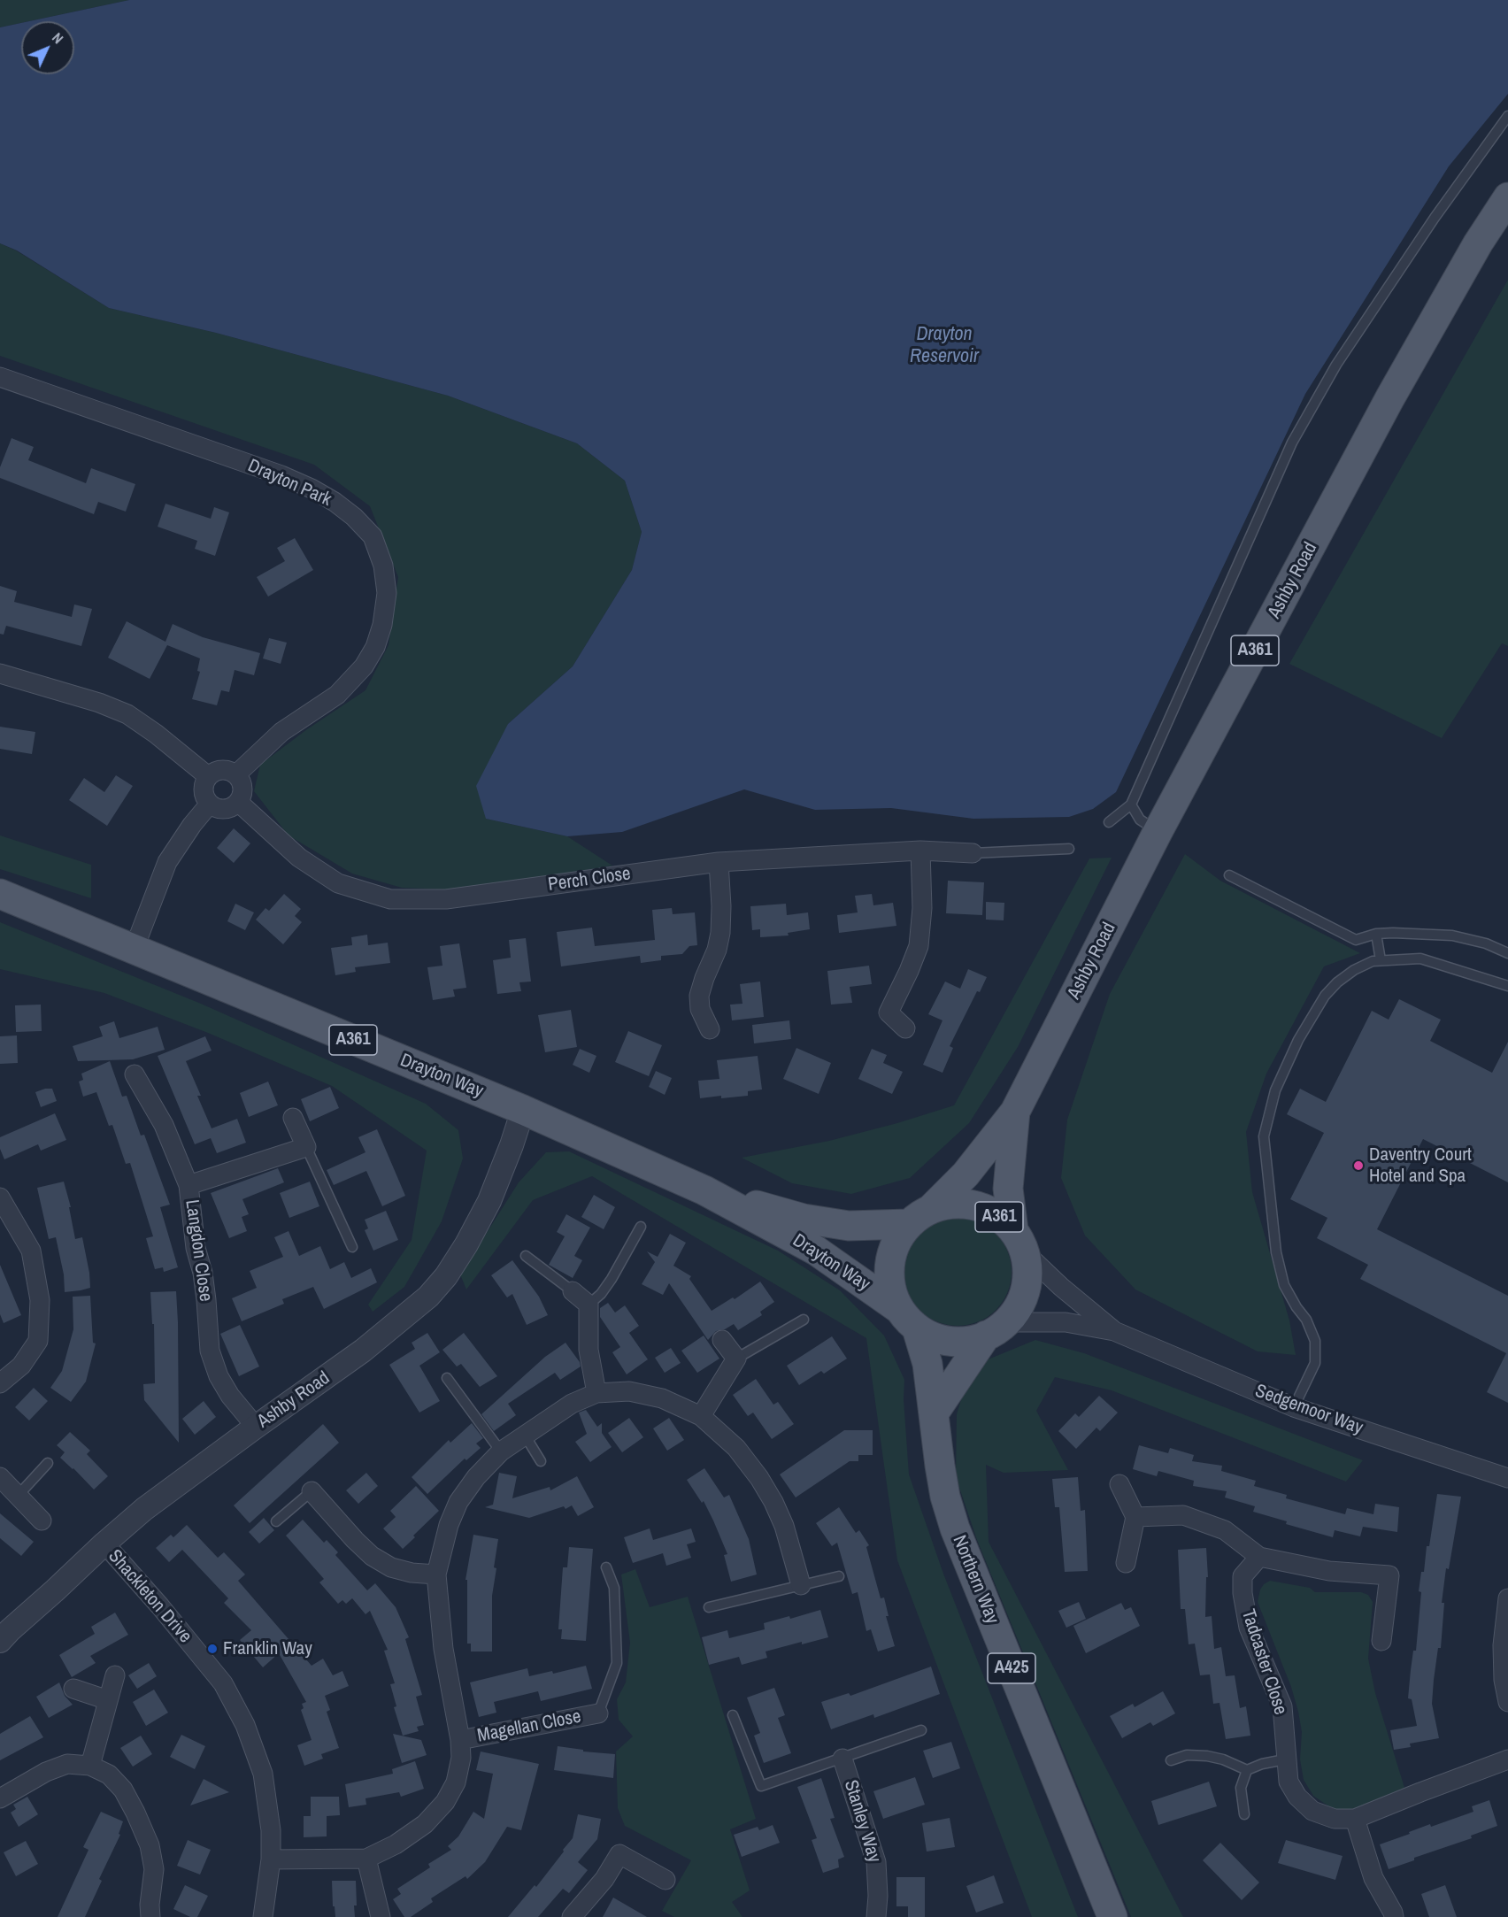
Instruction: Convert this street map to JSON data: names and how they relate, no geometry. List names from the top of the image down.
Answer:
{
  "streets": {
    "main road": [
      "Ashby Road",
      "A361",
      "Drayton Way",
      "Northern Way",
      "A425"
    ],
    "street": [
      "Drayton Park",
      "Perch Close",
      "Langdon Close",
      "Sedgemoor Way",
      "Shackleton Drive",
      "Tadcaster Close",
      "Magellan Close",
      "Stanley Way"
    ]
  },
  "crossings": [
    ["Drayton Park", "Perch Close"],
    ["Ashby Road", "A361"],
    ["Ashby Road", "Drayton Way"],
    ["Ashby Road", "Langdon Close"],
    ["Ashby Road", "Sedgemoor Way"],
    ["Ashby Road", "Northern Way"],
    ["Ashby Road", "Shackleton Drive"],
    ["A361", "Drayton Way"],
    ["A361", "Sedgemoor Way"],
    ["A361", "Northern Way"],
    ["Drayton Way", "Sedgemoor Way"],
    ["Drayton Way", "Northern Way"],
    ["Sedgemoor Way", "Northern Way"]
  ],
  "water": ["Drayton Reservoir"],
  "places": ["Daventry Court Hotel and Spa", "Franklin Way"],
  "north": "top right"
}
